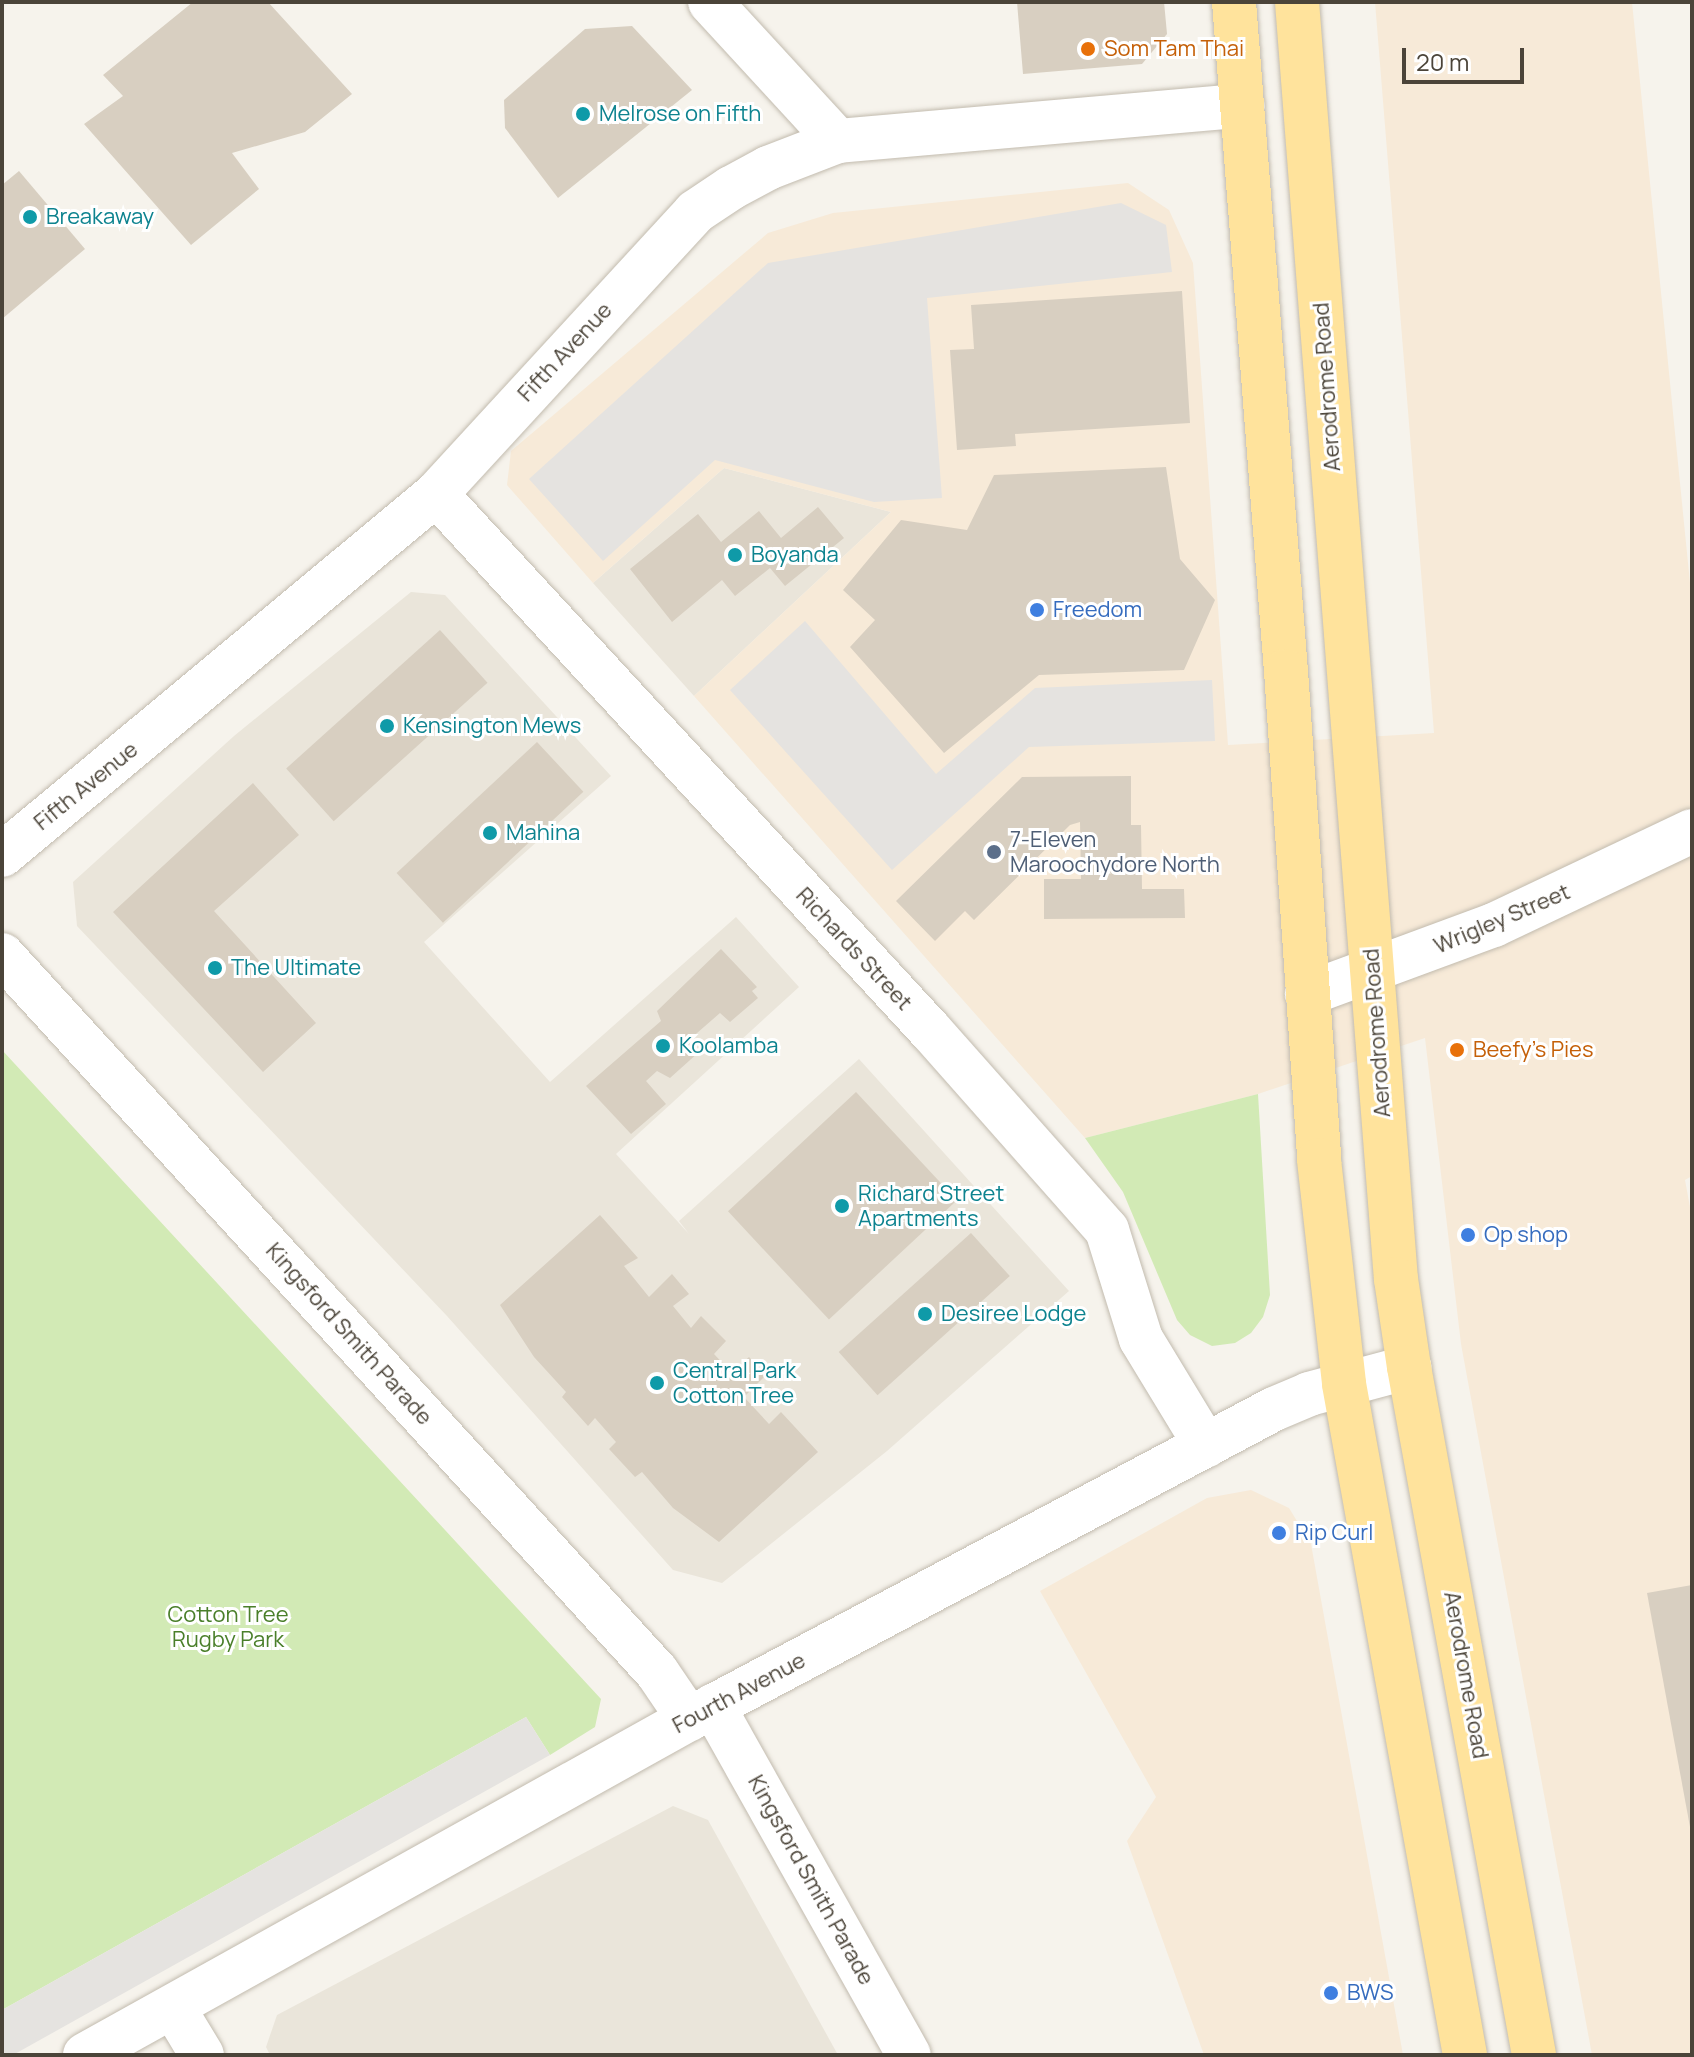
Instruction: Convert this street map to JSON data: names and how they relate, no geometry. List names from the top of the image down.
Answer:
{
  "streets": {
    "main road": ["Aerodrome Road"],
    "street": [
      "Fifth Avenue",
      "Wrigley Street",
      "Richards Street",
      "Kingsford Smith Parade",
      "Fourth Avenue"
    ]
  },
  "crossings": [
    ["Fifth Avenue", "Richards Street"],
    ["Aerodrome Road", "Wrigley Street"],
    ["Aerodrome Road", "Fourth Avenue"],
    ["Richards Street", "Fourth Avenue"],
    ["Kingsford Smith Parade", "Fourth Avenue"]
  ],
  "parks": ["Cotton Tree Rugby Park"],
  "places": [
    "Som Tam Thai",
    "Melrose on Fifth",
    "Breakaway",
    "Boyanda",
    "Freedom",
    "Kensington Mews",
    "Mahina",
    "7-Eleven Maroochydore North",
    "The Ultimate",
    "Koolamba",
    "Beefy's Pies",
    "Richard Street Apartments",
    "Op shop",
    "Desiree Lodge",
    "Central Park Cotton Tree",
    "Rip Curl",
    "BWS"
  ],
  "scale_bar": "20 m"
}
